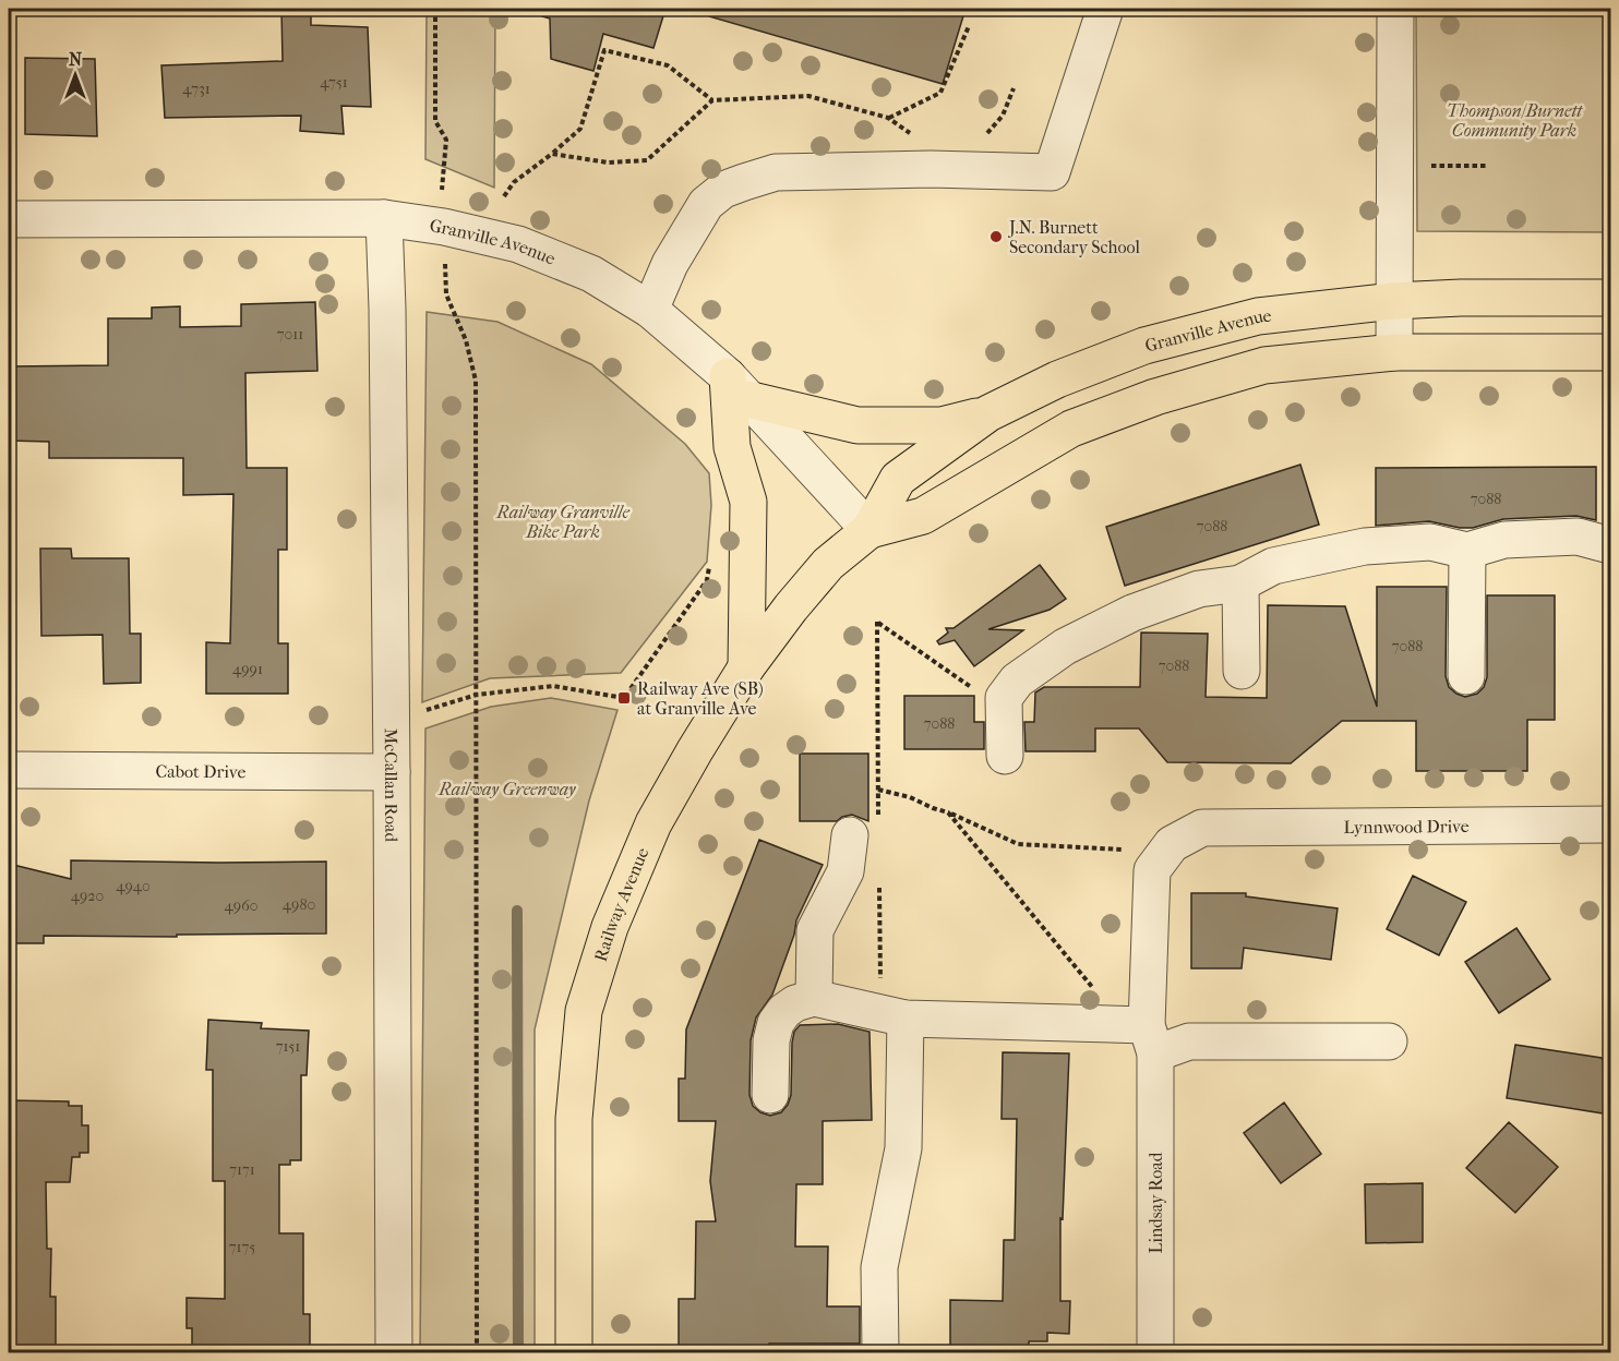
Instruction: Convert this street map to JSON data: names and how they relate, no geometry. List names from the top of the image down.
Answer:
{
  "streets": {
    "main road": ["Granville Avenue", "Railway Avenue"],
    "street": [
      "Cabot Drive",
      "McCallan Road",
      "Lynnwood Drive",
      "Lindsay Road"
    ]
  },
  "crossings": [
    ["Granville Avenue", "McCallan Road"],
    ["Granville Avenue", "Railway Avenue"],
    ["Cabot Drive", "McCallan Road"],
    ["Lynnwood Drive", "Lindsay Road"]
  ],
  "parks": ["Thompson/Burnett Community Park", "Railway Granville Bike Park", "Railway Greenway"],
  "places": {
    "other": ["J.N. Burnett Secondary School"],
    "transit": ["Railway Ave (SB) at Granville Ave"]
  },
  "house_numbers": [
    "4751",
    "4731",
    "7011",
    "7088",
    "7088",
    "7088",
    "7088",
    "4991",
    "7088",
    "4940",
    "4920",
    "4980",
    "4960",
    "7151",
    "7171",
    "7175"
  ],
  "north": "top"
}
